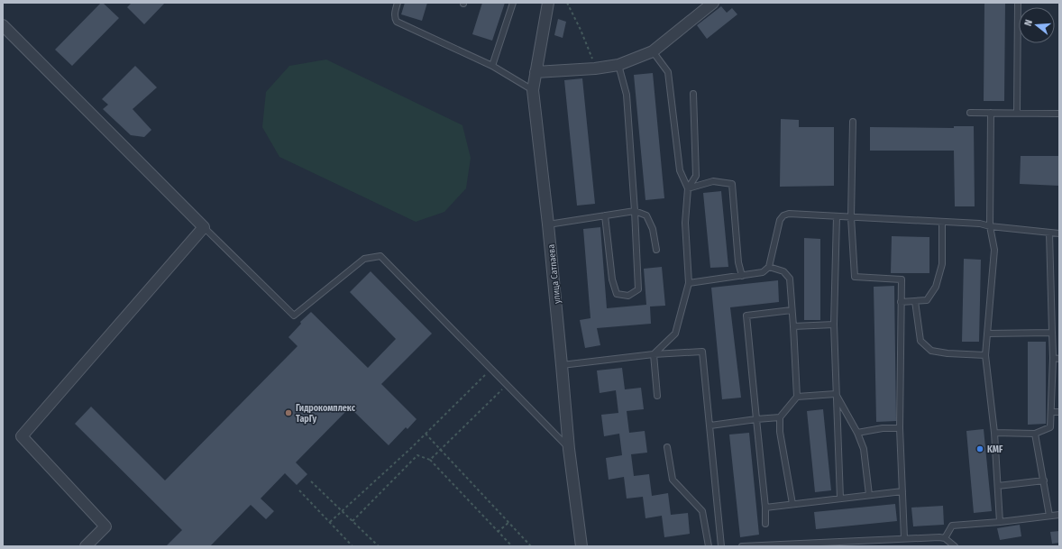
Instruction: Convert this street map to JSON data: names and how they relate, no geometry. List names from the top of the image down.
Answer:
{
  "streets": {
    "street": ["улица Сатпаева"]
  },
  "places": ["Гидрокомплекс ТарГу", "KMF"],
  "north": "left"
}
